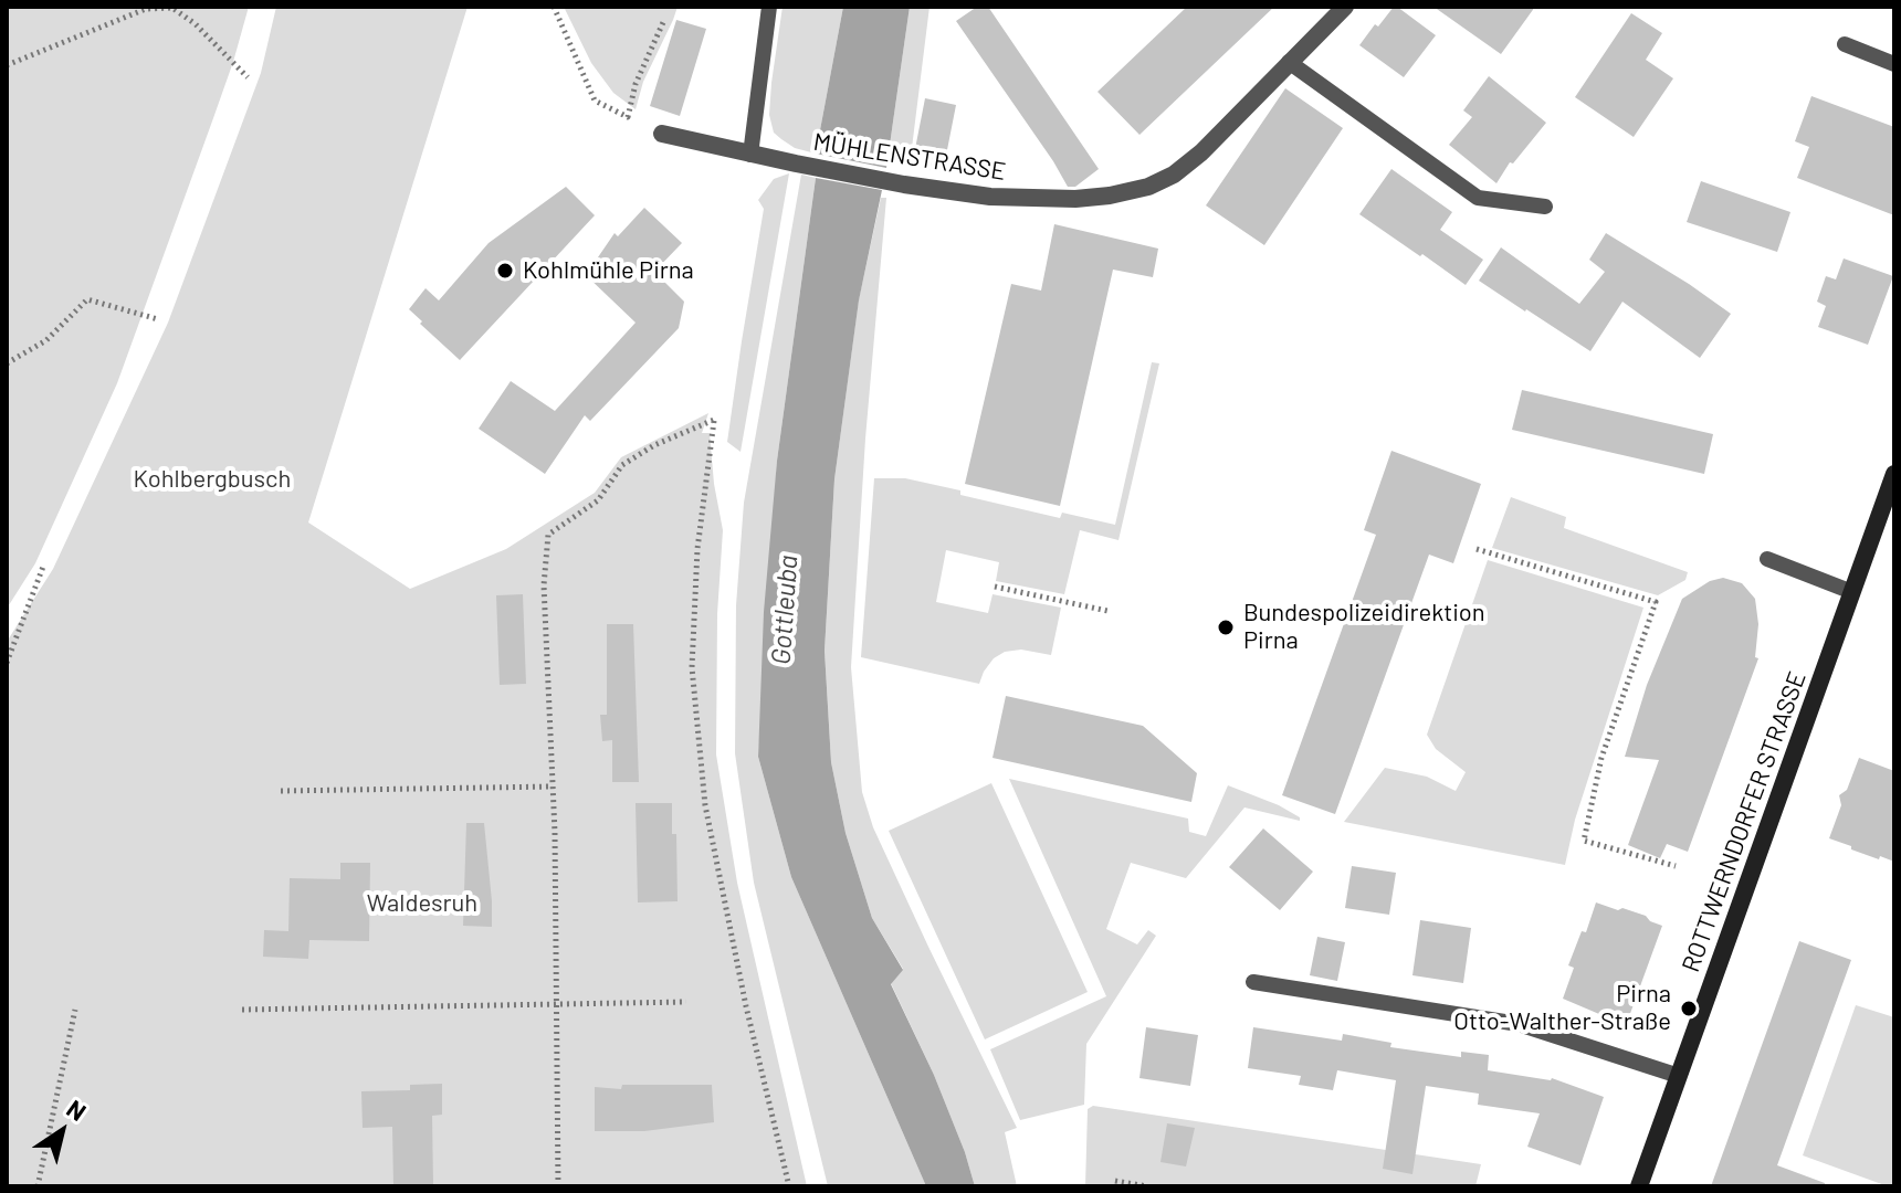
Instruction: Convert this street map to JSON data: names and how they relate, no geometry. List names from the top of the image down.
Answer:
{
  "streets": {
    "main road": ["ROTTWERNDORFER STRASSE"],
    "street": ["MÜHLENSTRASSE"]
  },
  "water": ["Gottleuba"],
  "parks": ["Kohlbergbusch", "Waldesruh"],
  "places": ["Kohlmühle Pirna", "Bundespolizeidirektion Pirna", "Pirna Otto-Walther-Straße"],
  "north": "top right"
}
